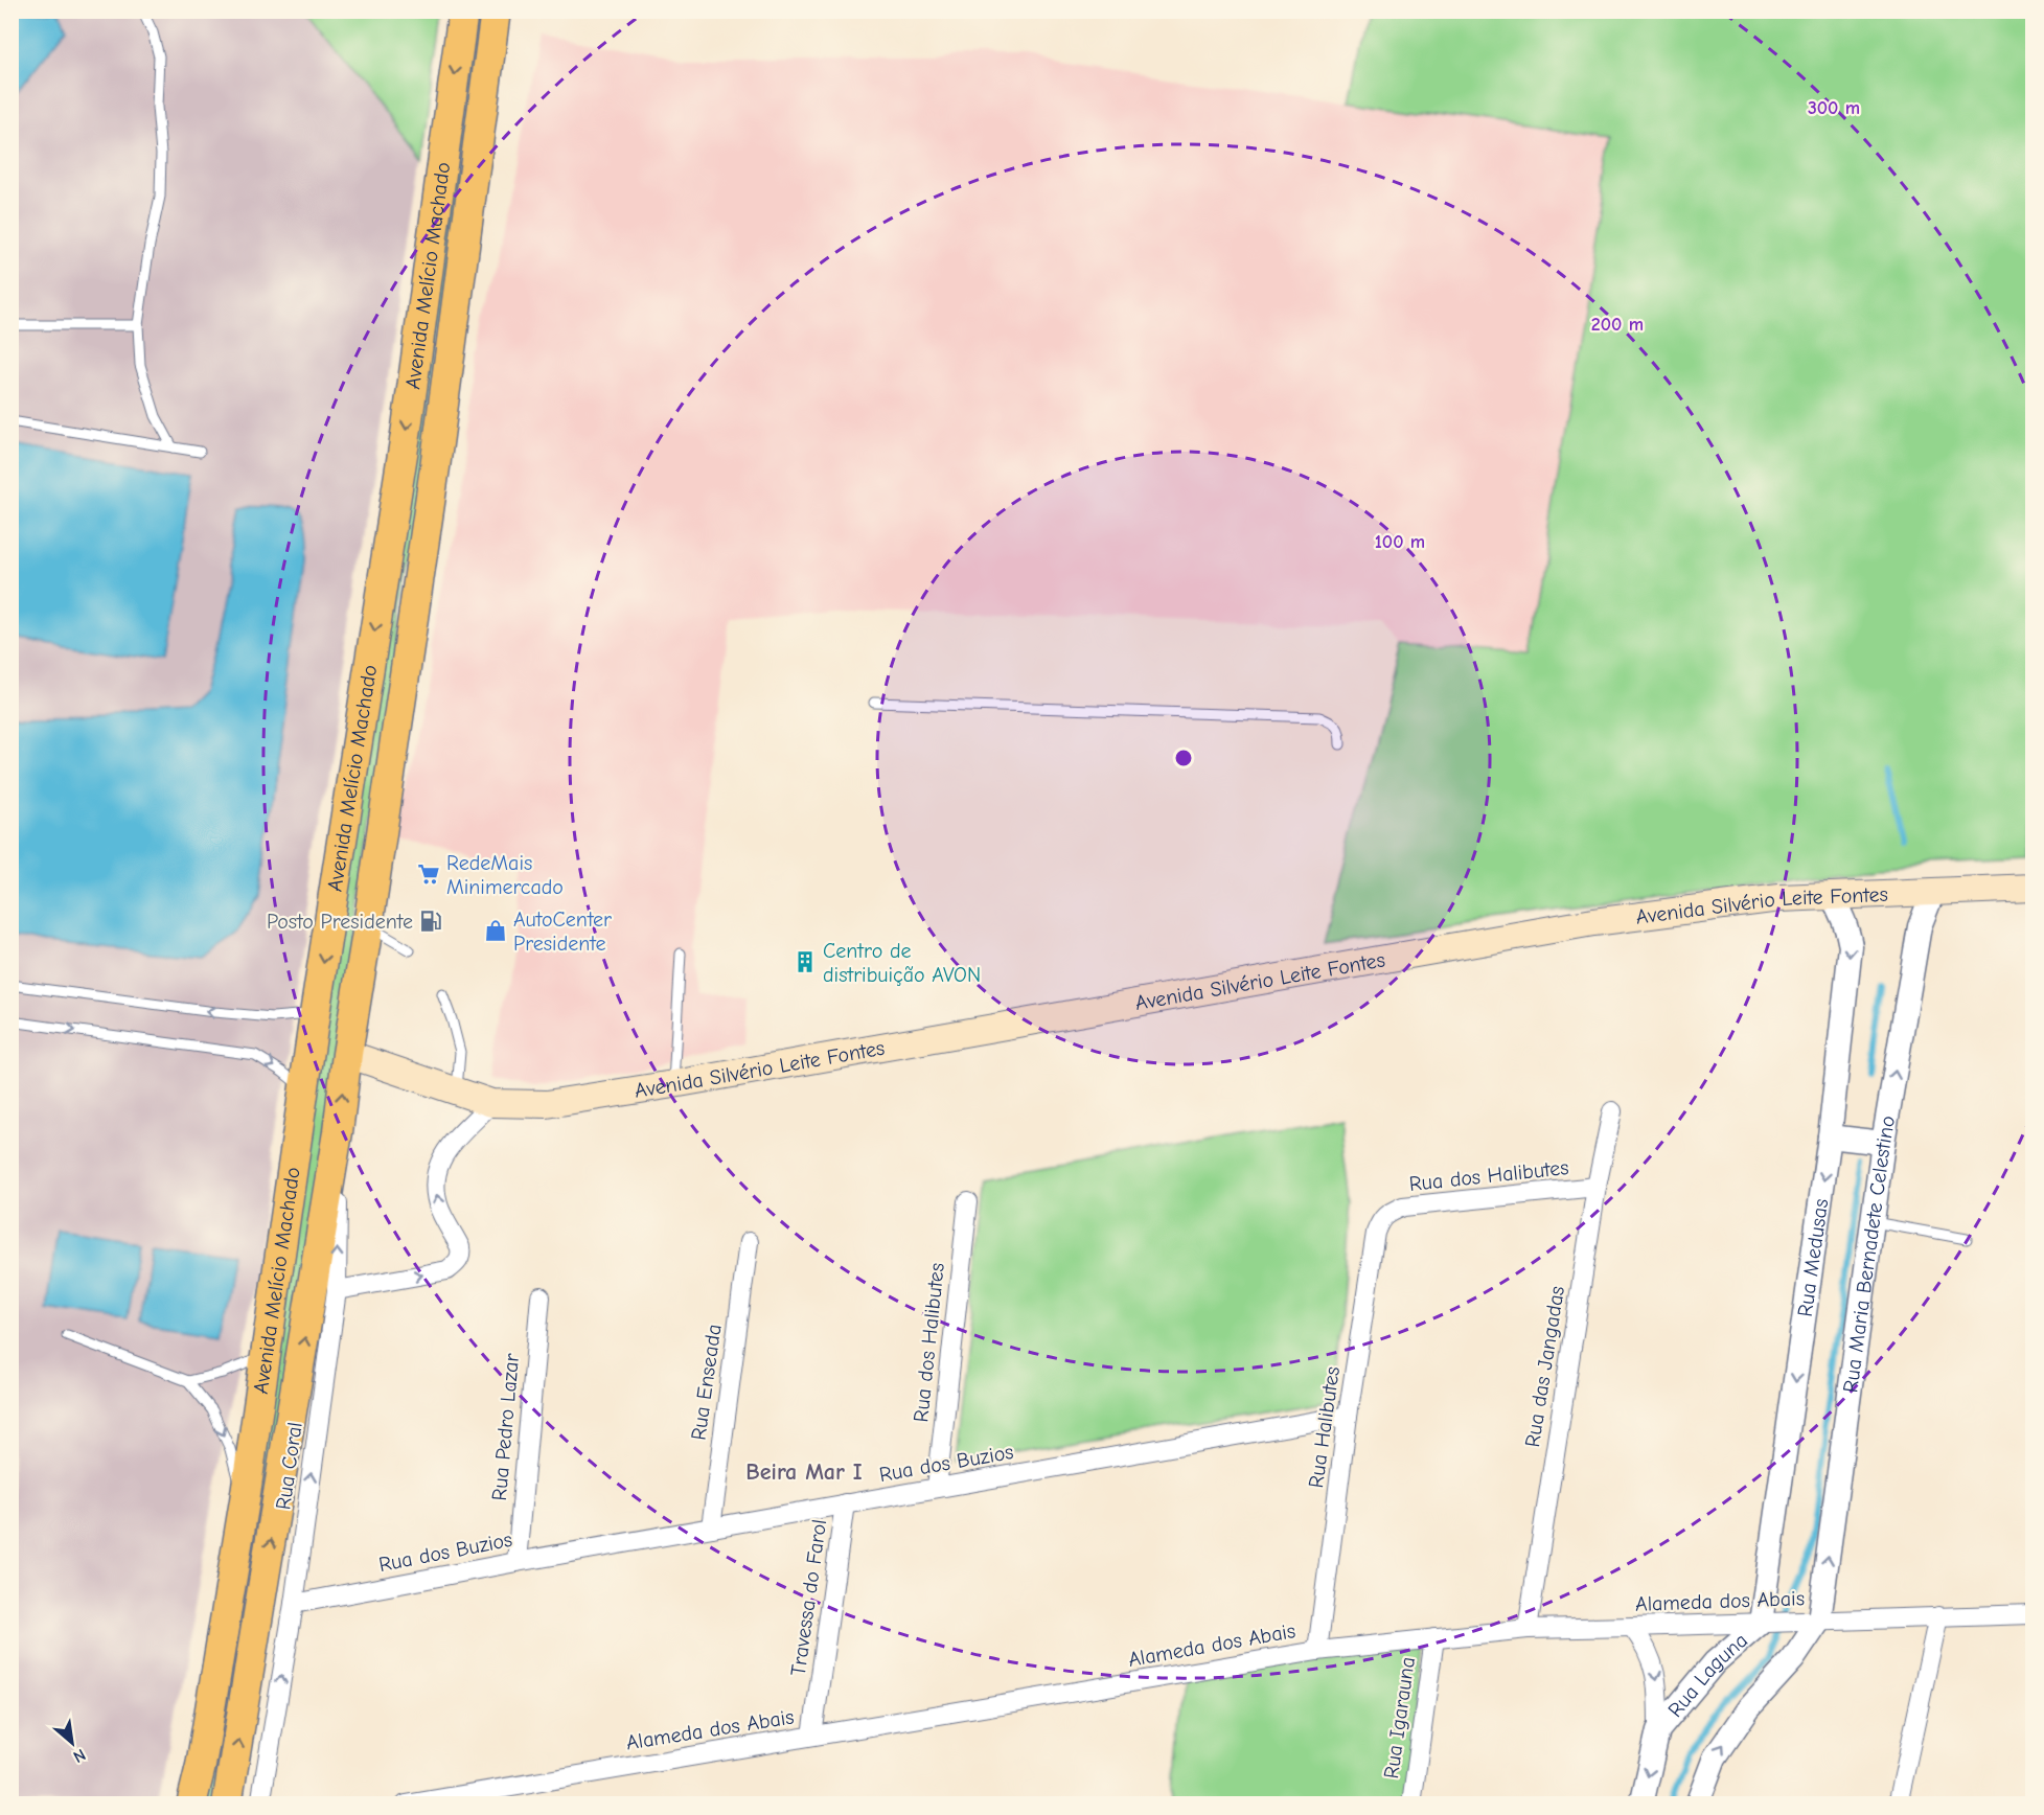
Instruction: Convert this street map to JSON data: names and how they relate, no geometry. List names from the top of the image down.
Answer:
{
  "streets": {
    "main road": ["Avenida Melício Machado", "Avenida Silvério Leite Fontes"],
    "street": [
      "Rua dos Halibutes",
      "Rua Maria Bernadete Celestino",
      "Rua Medusas",
      "Rua das Jangadas",
      "Rua Enseada",
      "Rua Pedro Lazar",
      "Rua Halibutes",
      "Rua dos Buzios",
      "Rua Coral",
      "Travessa do Farol",
      "Alameda dos Abais",
      "Rua Laguna",
      "Rua Igarauna"
    ]
  },
  "crossings": [
    ["Avenida Melício Machado", "Avenida Silvério Leite Fontes"],
    ["Avenida Melício Machado", "Rua Coral"],
    ["Avenida Silvério Leite Fontes", "Rua Maria Bernadete Celestino"],
    ["Avenida Silvério Leite Fontes", "Rua Medusas"],
    ["Rua dos Halibutes", "Rua das Jangadas"],
    ["Rua dos Halibutes", "Rua Halibutes"],
    ["Rua dos Halibutes", "Rua dos Buzios"],
    ["Rua Maria Bernadete Celestino", "Alameda dos Abais"],
    ["Rua Medusas", "Alameda dos Abais"],
    ["Rua Medusas", "Rua Laguna"],
    ["Rua das Jangadas", "Alameda dos Abais"],
    ["Rua Enseada", "Rua dos Buzios"],
    ["Rua Pedro Lazar", "Rua dos Buzios"],
    ["Rua Halibutes", "Rua dos Buzios"],
    ["Rua Halibutes", "Alameda dos Abais"],
    ["Rua dos Buzios", "Rua Coral"],
    ["Rua dos Buzios", "Travessa do Farol"],
    ["Travessa do Farol", "Alameda dos Abais"],
    ["Alameda dos Abais", "Rua Laguna"],
    ["Alameda dos Abais", "Rua Igarauna"]
  ],
  "one_way": [
    "Rua Maria Bernadete Celestino",
    "Rua Medusas",
    "Rua Coral",
    "Rua Laguna"
  ],
  "districts": ["Beira Mar I"],
  "places": {
    "supermarket": ["RedeMais Minimercado"],
    "fuel station": ["Posto Presidente"],
    "shop": ["AutoCenter Presidente"],
    "building": ["Centro de distribuição AVON"]
  },
  "north": "bottom right",
  "rings": ["300 m", "200 m", "100 m"]
}
